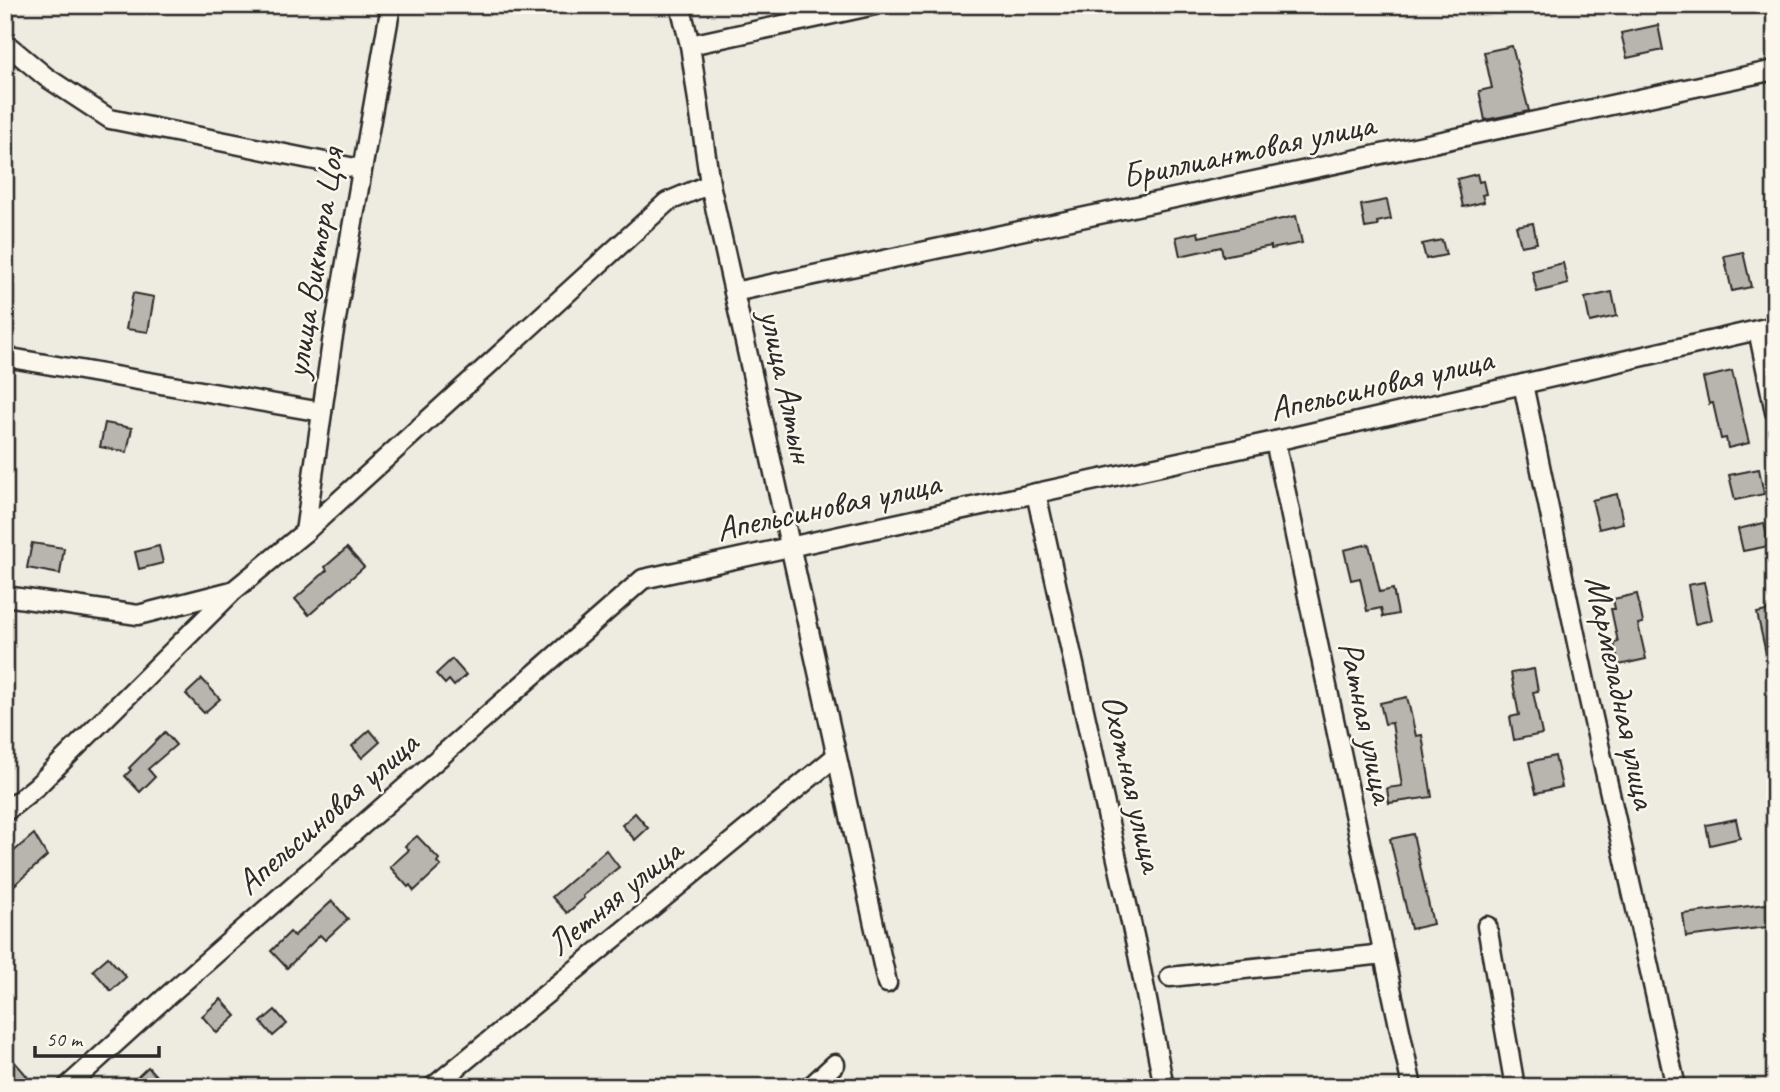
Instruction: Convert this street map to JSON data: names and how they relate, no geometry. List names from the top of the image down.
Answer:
{
  "streets": {
    "street": [
      "Бриллиантовая улица",
      "улица Виктора Цоя",
      "Апельсиновая улица",
      "улица Алтын",
      "Мармеладная улица",
      "Ратная улица",
      "Охотная улица",
      "Летняя улица"
    ]
  },
  "crossings": [
    ["Бриллиантовая улица", "улица Алтын"],
    ["Апельсиновая улица", "улица Алтын"],
    ["Апельсиновая улица", "Мармеладная улица"],
    ["Апельсиновая улица", "Ратная улица"],
    ["Апельсиновая улица", "Охотная улица"],
    ["улица Алтын", "Летняя улица"]
  ],
  "scale_bar": "50 m"
}
